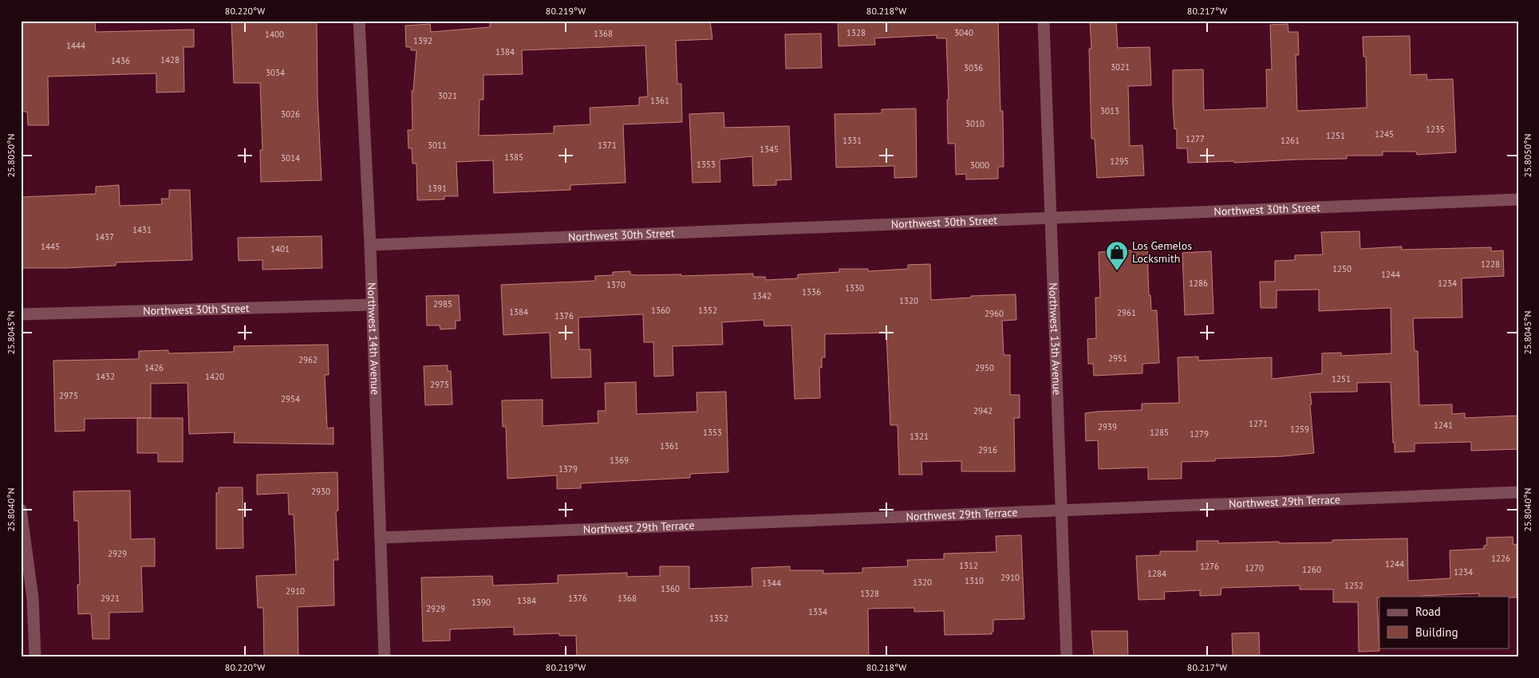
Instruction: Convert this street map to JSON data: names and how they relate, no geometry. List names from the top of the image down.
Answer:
{
  "streets": {
    "street": [
      "Northwest 30th Street",
      "Northwest 14th Avenue",
      "Northwest 13th Avenue",
      "Northwest 29th Terrace"
    ]
  },
  "crossings": [
    ["Northwest 30th Street", "Northwest 14th Avenue"],
    ["Northwest 30th Street", "Northwest 13th Avenue"],
    ["Northwest 14th Avenue", "Northwest 29th Terrace"],
    ["Northwest 13th Avenue", "Northwest 29th Terrace"]
  ],
  "places": {
    "shop": ["Los Gemelos Locksmith"]
  },
  "house_numbers": [
    "1328",
    "3040",
    "1368",
    "1400",
    "1392",
    "1444",
    "1384",
    "1428",
    "1436",
    "3021",
    "3036",
    "3034",
    "3021",
    "1361",
    "3013",
    "3026",
    "3010",
    "1235",
    "1245",
    "1251",
    "1277",
    "1331",
    "1261",
    "3011",
    "1371",
    "1345",
    "1385",
    "3014",
    "1295",
    "1353",
    "3000",
    "1391",
    "1431",
    "1437",
    "1445",
    "1401",
    "1228",
    "1250",
    "1244",
    "1286",
    "1234",
    "1370",
    "1330",
    "1336",
    "1342",
    "1320",
    "2985",
    "1360",
    "1352",
    "1384",
    "2961",
    "2960",
    "1376",
    "2951",
    "2962",
    "1426",
    "2950",
    "1432",
    "1420",
    "1251",
    "2975",
    "2975",
    "2954",
    "2942",
    "1271",
    "1241",
    "2939",
    "1259",
    "1353",
    "1285",
    "1279",
    "1321",
    "1361",
    "2916",
    "1369",
    "1379",
    "2930",
    "2929",
    "1226",
    "1244",
    "1312",
    "1276",
    "1270",
    "1260",
    "1234",
    "1284",
    "2910",
    "1310",
    "1320",
    "1344",
    "1252",
    "1360",
    "2910",
    "1328",
    "2921",
    "1376",
    "1368",
    "1384",
    "1390",
    "2929",
    "1334",
    "1352"
  ],
  "legend": ["Road", "Building"],
  "coordinates": [
    "80.220°W",
    "80.219°W",
    "80.218°W",
    "80.217°W",
    "25.8050°N",
    "25.8045°N",
    "25.8040°N"
  ]
}
